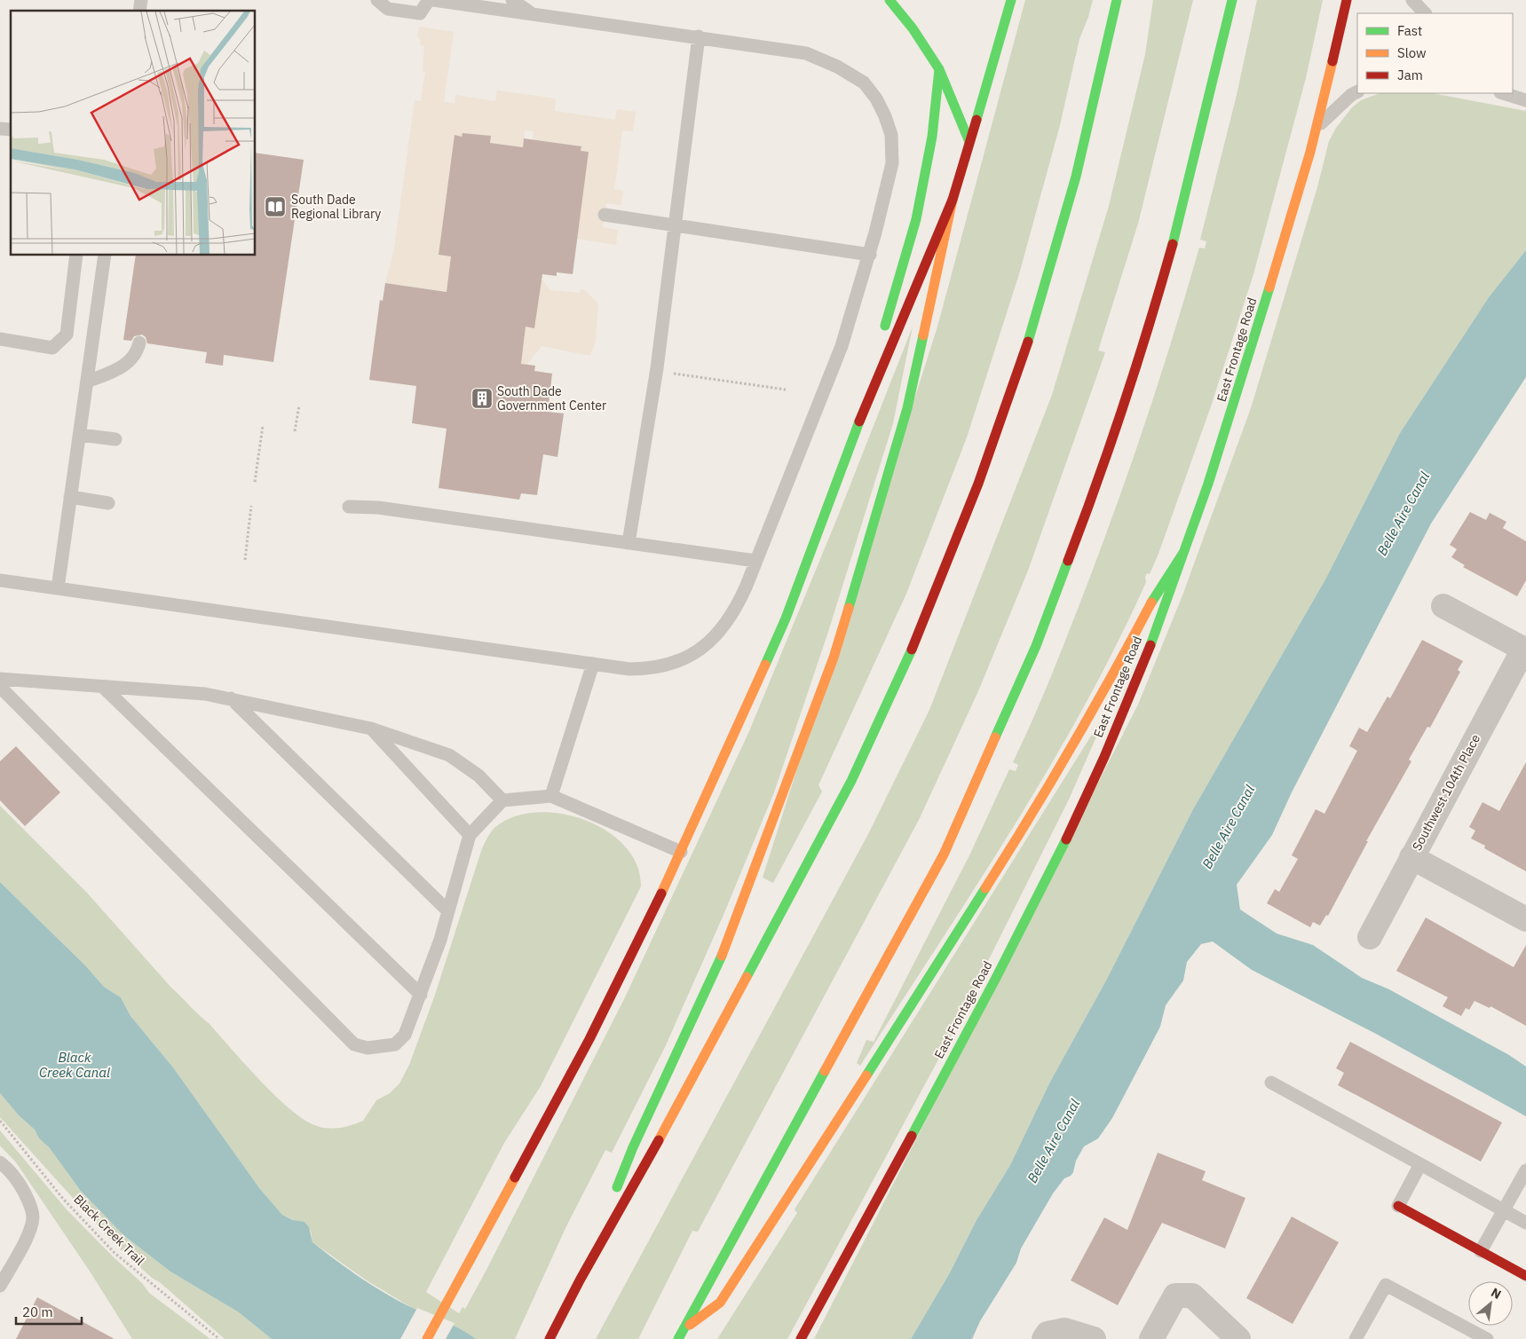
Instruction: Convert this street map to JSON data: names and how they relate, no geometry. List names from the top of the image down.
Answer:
{
  "streets": {
    "main road": ["East Frontage Road"],
    "street": ["Southwest 104th Place"],
    "path": ["Black Creek Trail"]
  },
  "water": ["Belle Aire Canal", "Black Creek Canal"],
  "places": {
    "library": ["South Dade Regional Library"],
    "building": ["South Dade Government Center"]
  },
  "legend": ["Fast", "Slow", "Jam"],
  "scale_bar": "20 m",
  "north": "top right"
}
